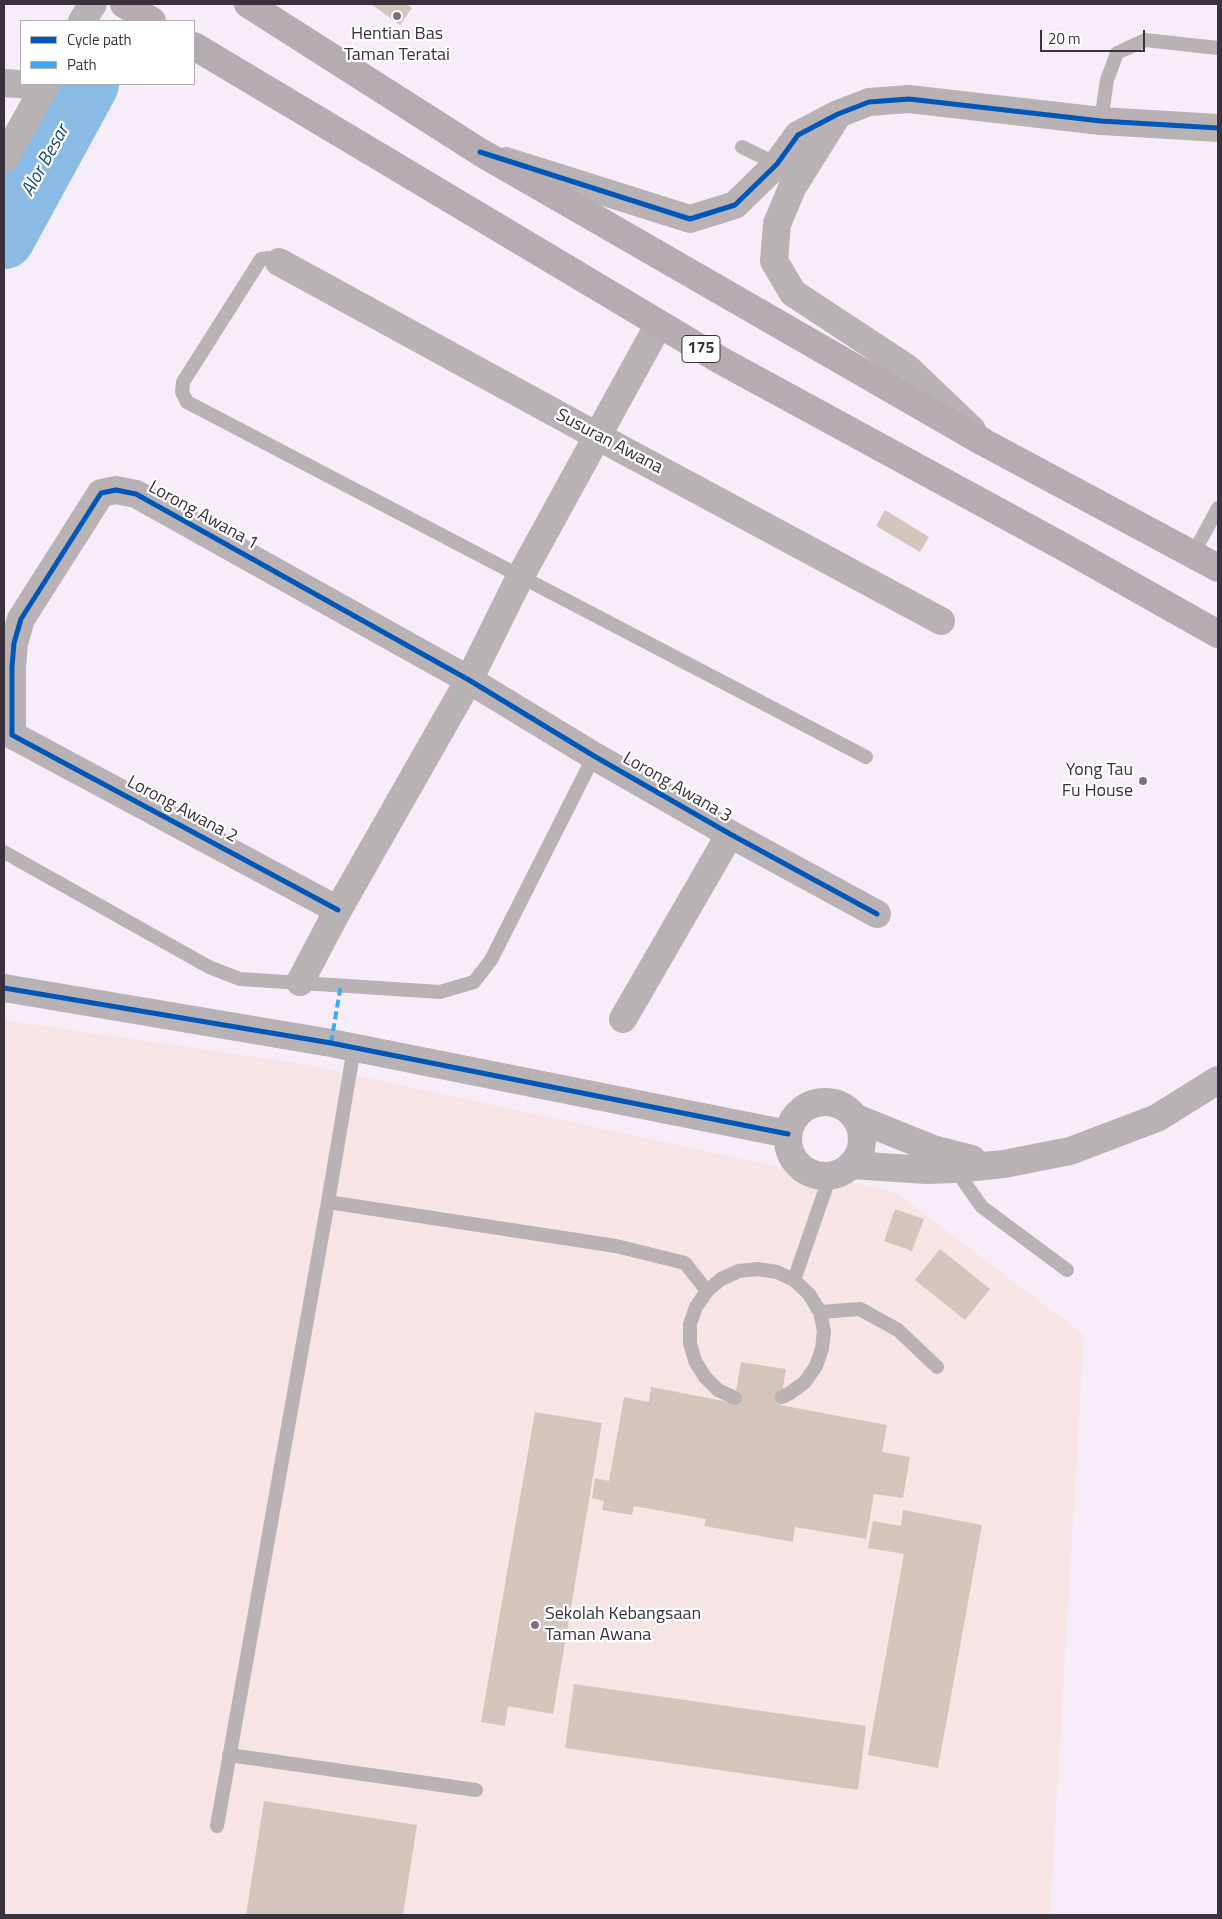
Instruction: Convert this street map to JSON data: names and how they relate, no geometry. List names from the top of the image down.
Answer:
{
  "streets": {
    "highway": ["175"],
    "street": [
      "Susuran Awana",
      "Lorong Awana 1",
      "Lorong Awana 3",
      "Lorong Awana 2"
    ]
  },
  "crossings": [
    ["Lorong Awana 1", "Lorong Awana 3"],
    ["Lorong Awana 1", "Lorong Awana 2"]
  ],
  "water": ["Alor Besar"],
  "places": ["Hentian Bas Taman Teratai", "Yong Tau Fu House", "Sekolah Kebangsaan Taman Awana"],
  "legend": ["Cycle path", "Path"],
  "scale_bar": "20 m"
}
